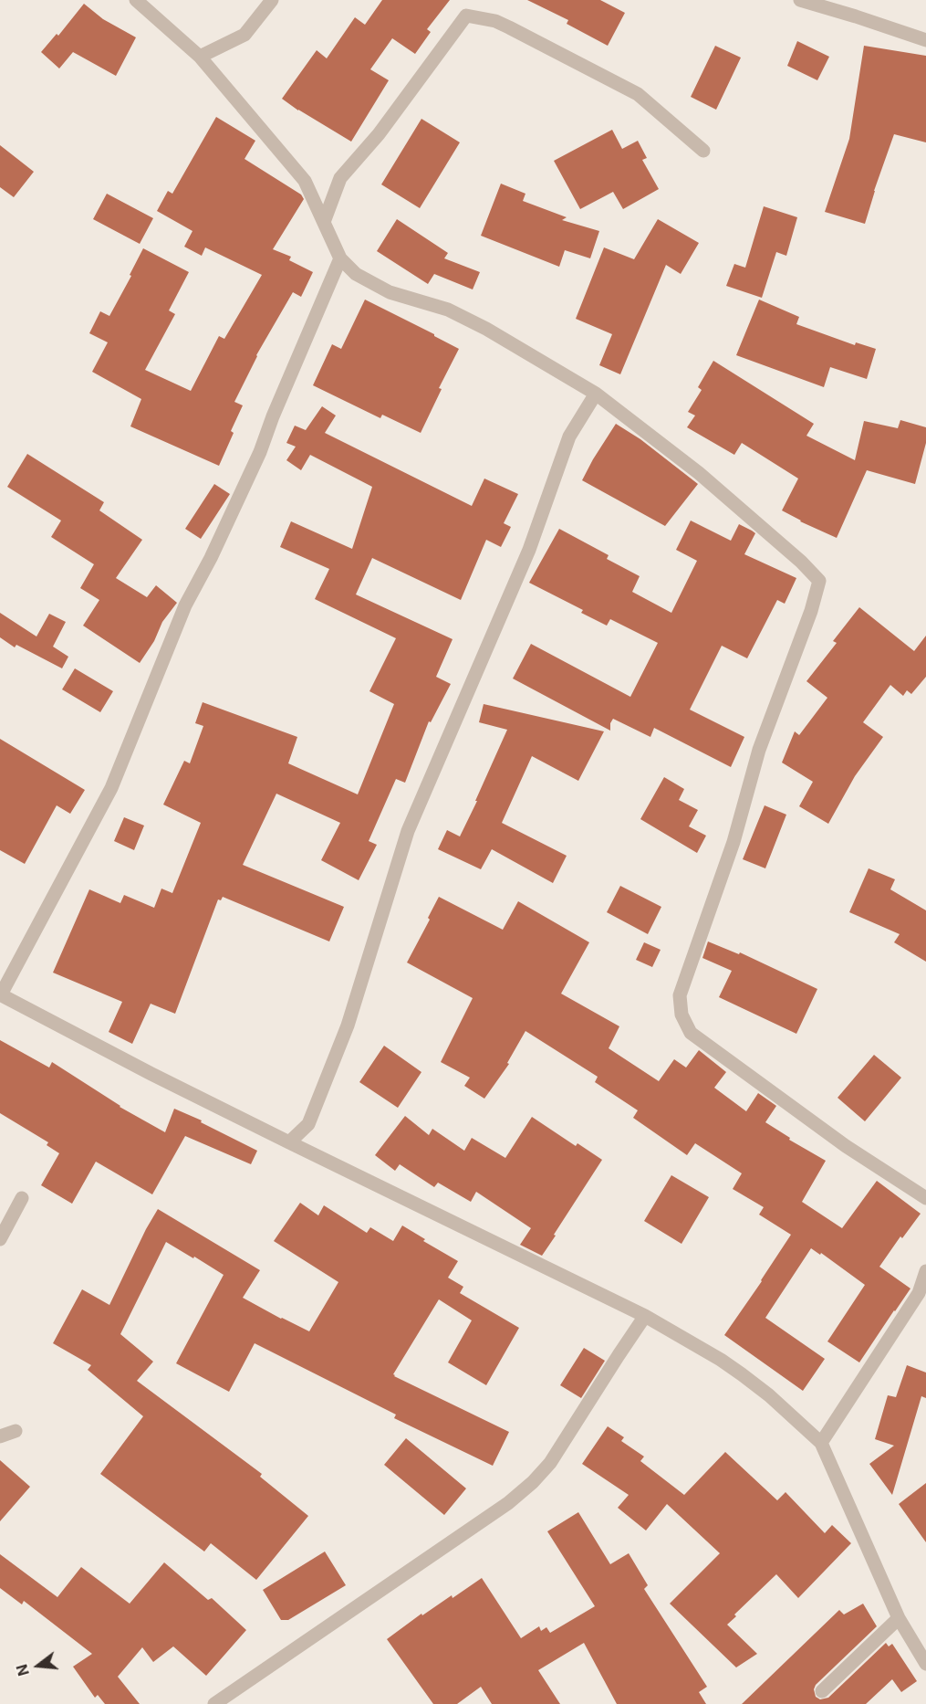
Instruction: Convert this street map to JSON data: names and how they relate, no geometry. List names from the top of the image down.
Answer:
{
  "north": "left"
}
